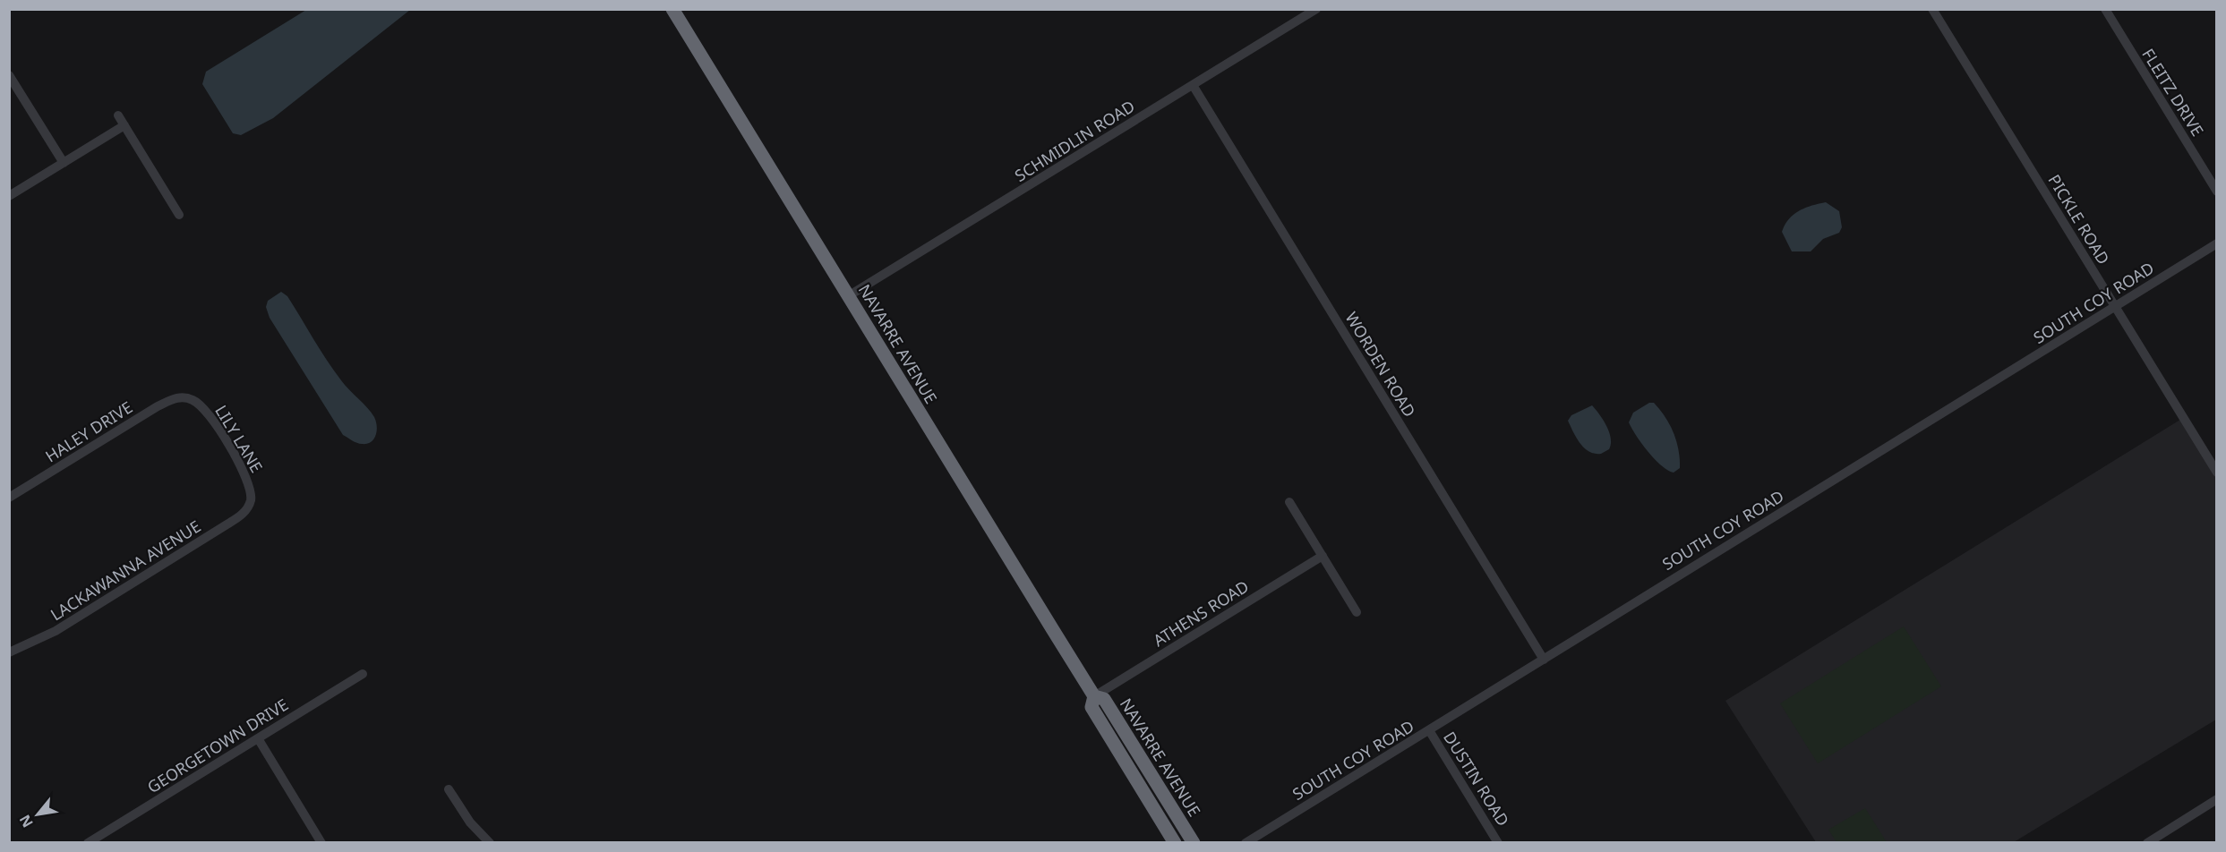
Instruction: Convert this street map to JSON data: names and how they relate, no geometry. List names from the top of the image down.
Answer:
{
  "streets": {
    "highway": ["NAVARRE AVENUE"],
    "street": [
      "FLEITZ DRIVE",
      "SCHMIDLIN ROAD",
      "PICKLE ROAD",
      "SOUTH COY ROAD",
      "WORDEN ROAD",
      "HALEY DRIVE",
      "LILY LANE",
      "LACKAWANNA AVENUE",
      "ATHENS ROAD",
      "GEORGETOWN DRIVE",
      "DUSTIN ROAD"
    ]
  },
  "crossings": [
    ["SCHMIDLIN ROAD", "NAVARRE AVENUE"],
    ["SCHMIDLIN ROAD", "WORDEN ROAD"],
    ["PICKLE ROAD", "SOUTH COY ROAD"],
    ["SOUTH COY ROAD", "WORDEN ROAD"],
    ["SOUTH COY ROAD", "DUSTIN ROAD"],
    ["NAVARRE AVENUE", "ATHENS ROAD"],
    ["HALEY DRIVE", "LILY LANE"],
    ["LILY LANE", "LACKAWANNA AVENUE"]
  ],
  "north": "bottom left"
}
